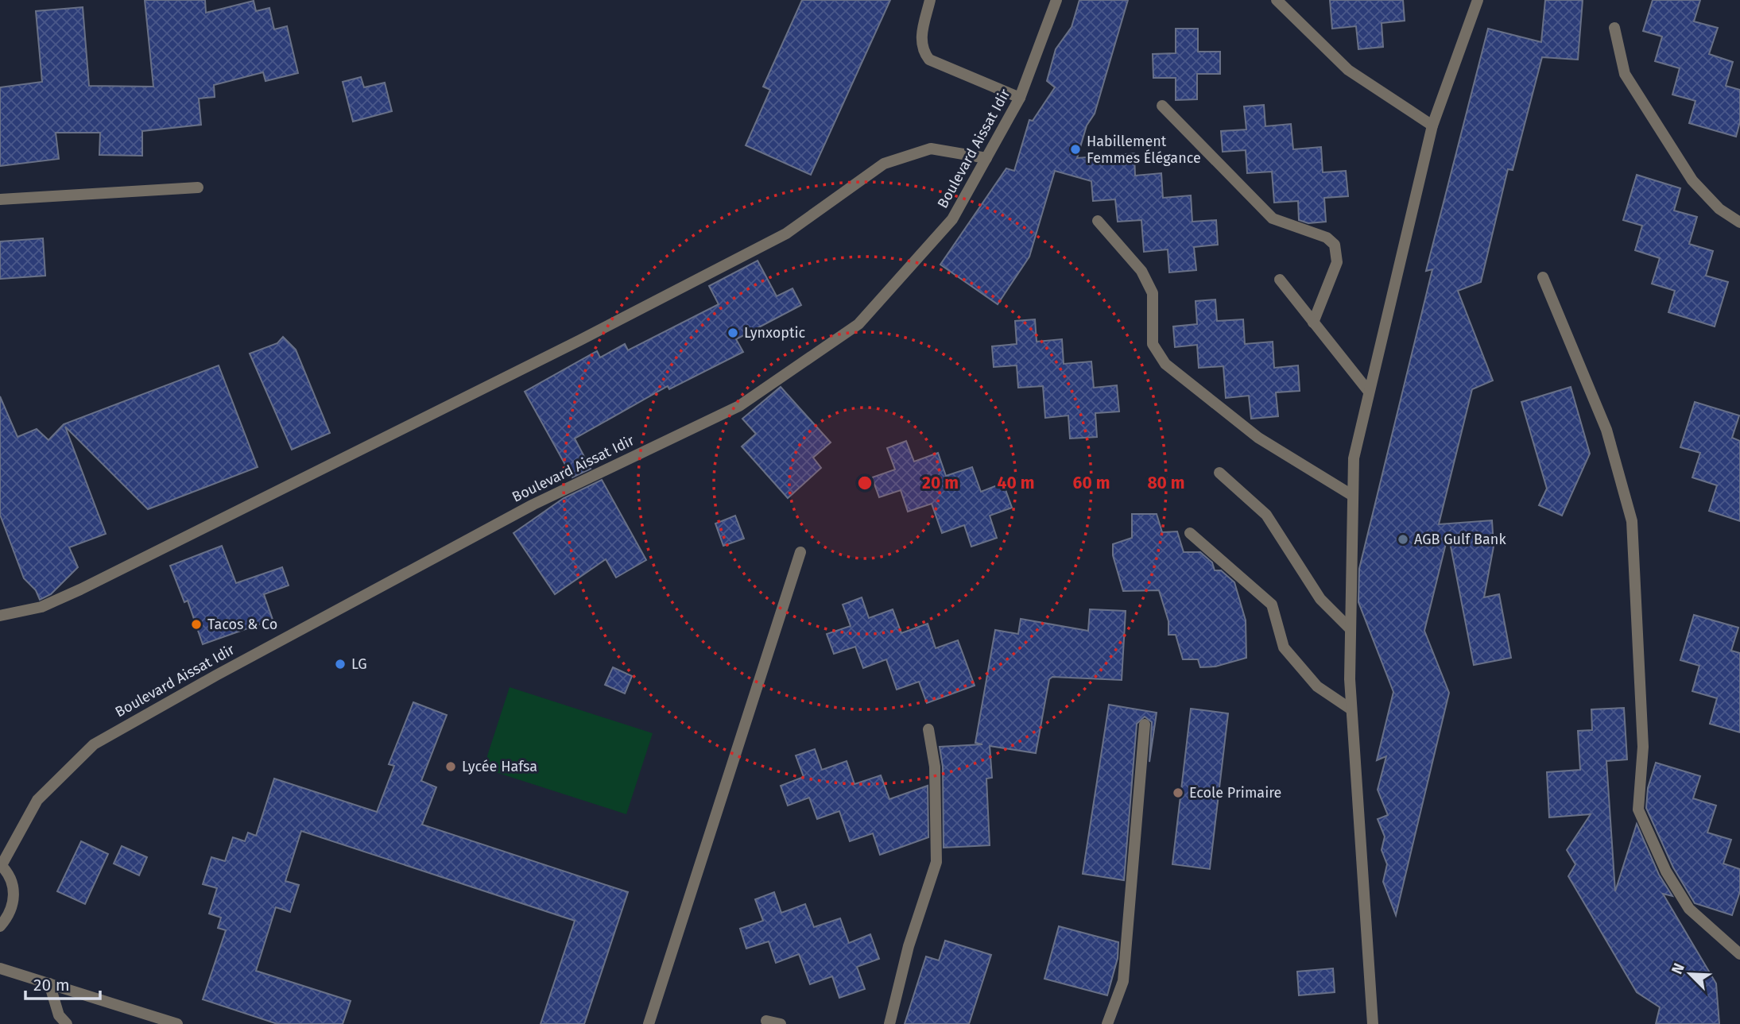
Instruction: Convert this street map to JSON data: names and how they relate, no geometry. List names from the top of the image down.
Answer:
{
  "streets": {
    "street": ["Boulevard Aissat Idir"]
  },
  "places": [
    "Habillement Femmes Élégance",
    "Lynxoptic",
    "AGB Gulf Bank",
    "Tacos & Co",
    "LG",
    "Lycée Hafsa",
    "Ecole Primaire"
  ],
  "scale_bar": "20 m",
  "north": "top left",
  "rings": [
    "20 m",
    "40 m",
    "60 m",
    "80 m"
  ]
}
